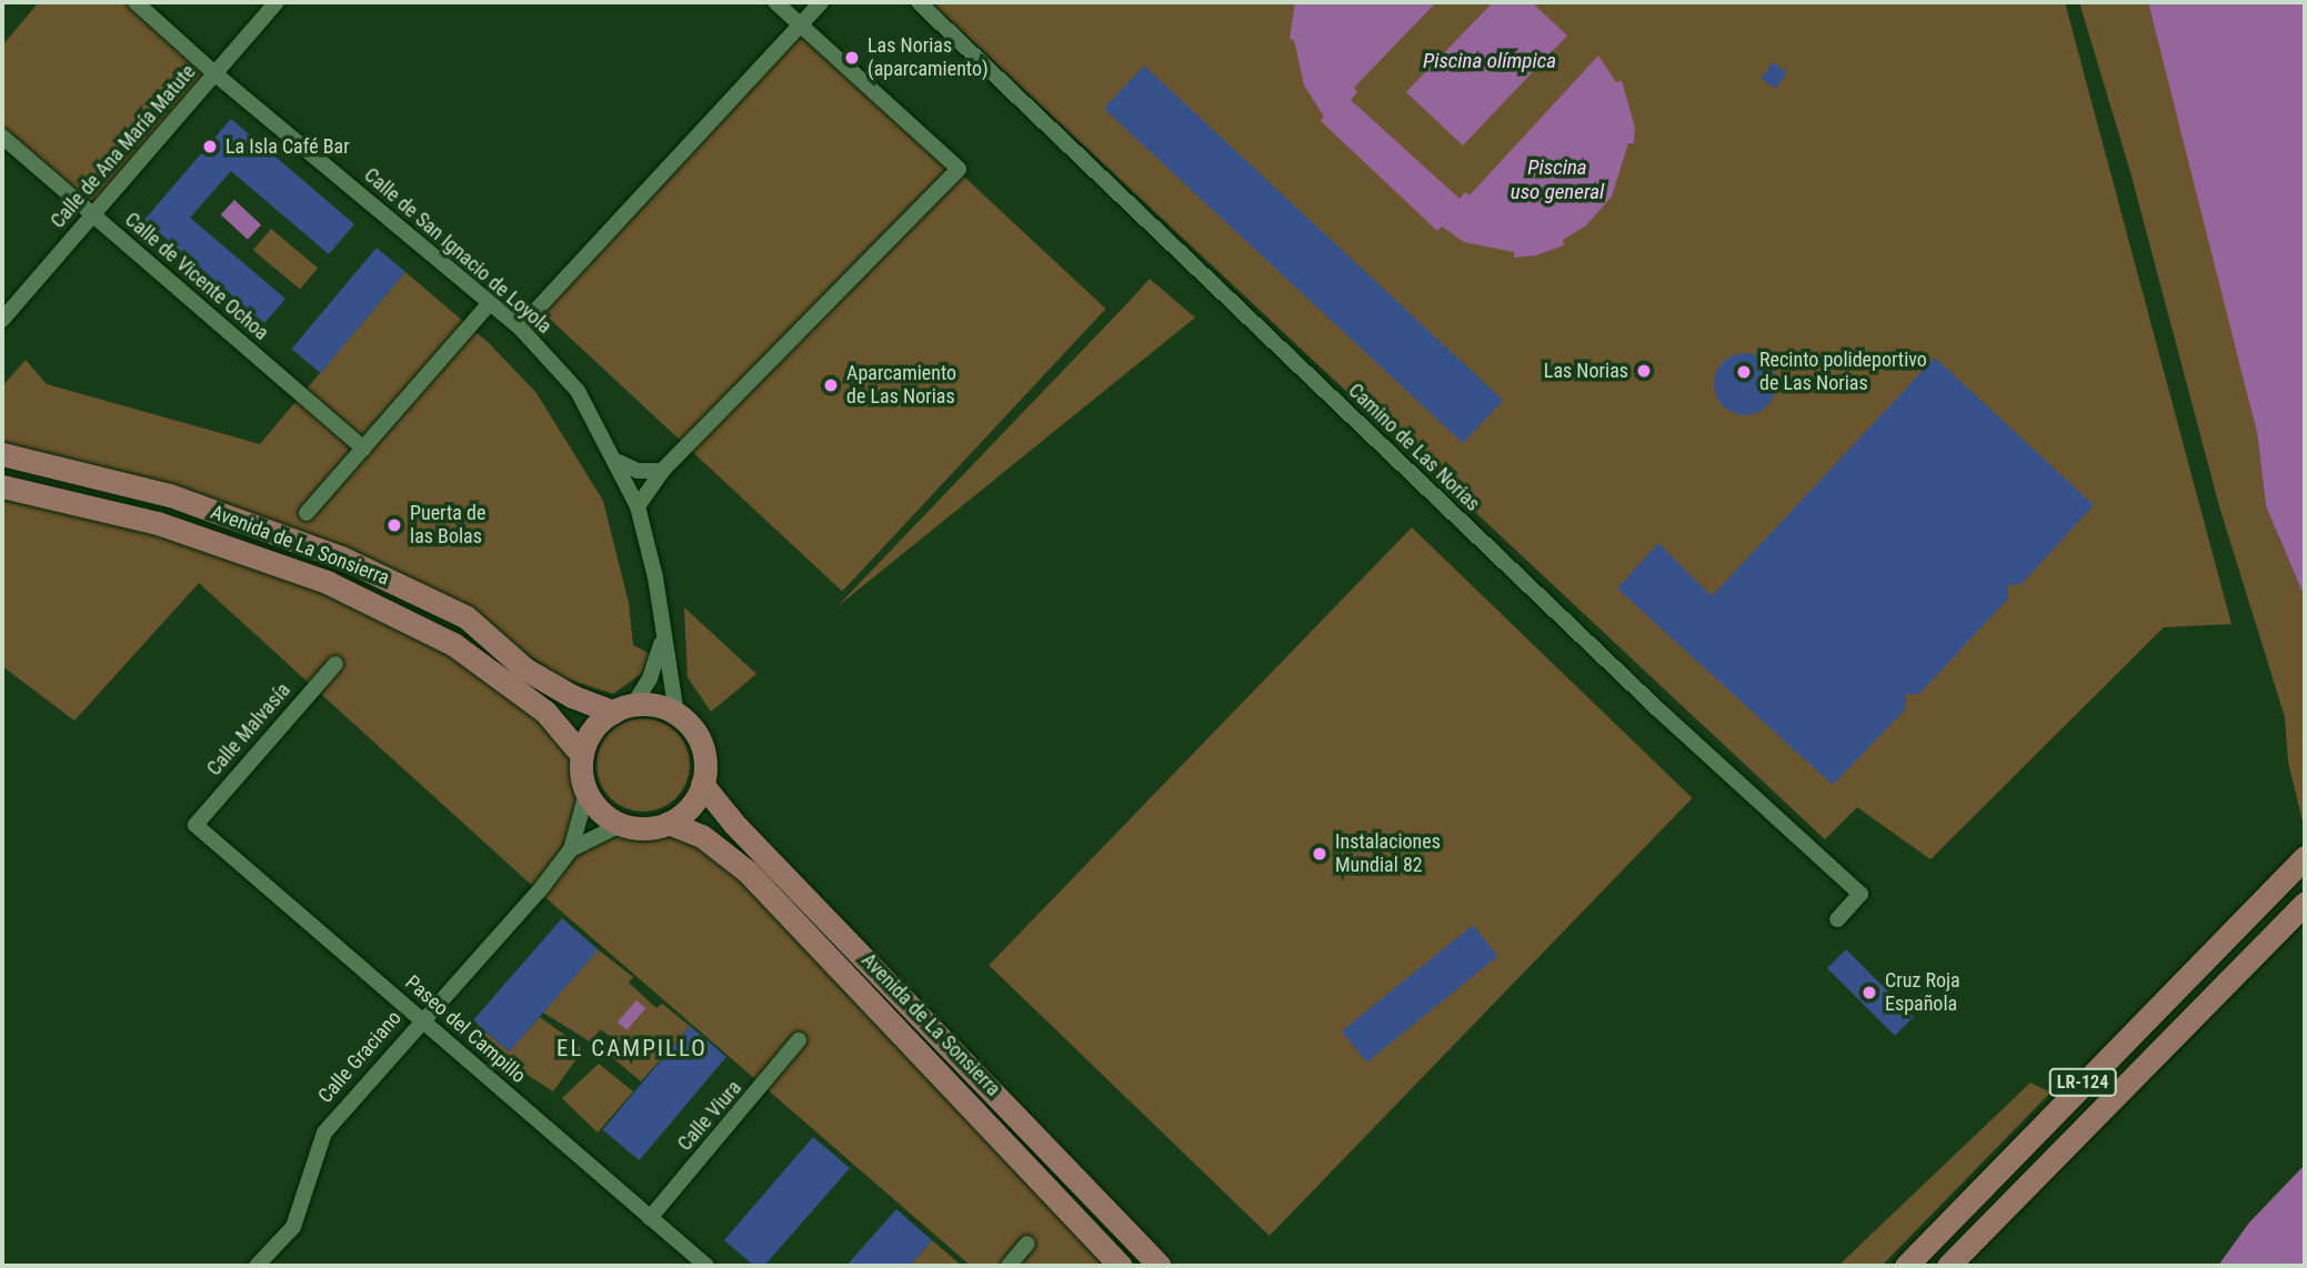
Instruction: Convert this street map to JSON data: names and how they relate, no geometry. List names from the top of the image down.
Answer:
{
  "streets": {
    "main road": ["Avenida de La Sonsierra", "LR-124"],
    "street": [
      "Calle de Ana María Matute",
      "Calle de San Ignacio de Loyola",
      "Calle de Vicente Ochoa",
      "Camino de Las Norias",
      "Calle Malvasía",
      "Paseo del Campillo",
      "Calle Graciano",
      "Calle Viura"
    ]
  },
  "crossings": [
    ["Calle de Ana María Matute", "Calle de San Ignacio de Loyola"],
    ["Calle de Ana María Matute", "Calle de Vicente Ochoa"],
    ["Calle de San Ignacio de Loyola", "Avenida de La Sonsierra"],
    ["Calle de San Ignacio de Loyola", "Calle Graciano"],
    ["Avenida de La Sonsierra", "Calle Graciano"],
    ["Calle Malvasía", "Paseo del Campillo"],
    ["Paseo del Campillo", "Calle Graciano"],
    ["Paseo del Campillo", "Calle Viura"]
  ],
  "districts": ["EL CAMPILLO"],
  "water": ["Piscina olímpica", "Piscina uso general"],
  "places": [
    "Las Norias (aparcamiento)",
    "La Isla Café Bar",
    "Las Norias",
    "Recinto polideportivo de Las Norias",
    "Aparcamiento de Las Norias",
    "Puerta de las Bolas",
    "Instalaciones Mundial 82",
    "Cruz Roja Española"
  ]
}
